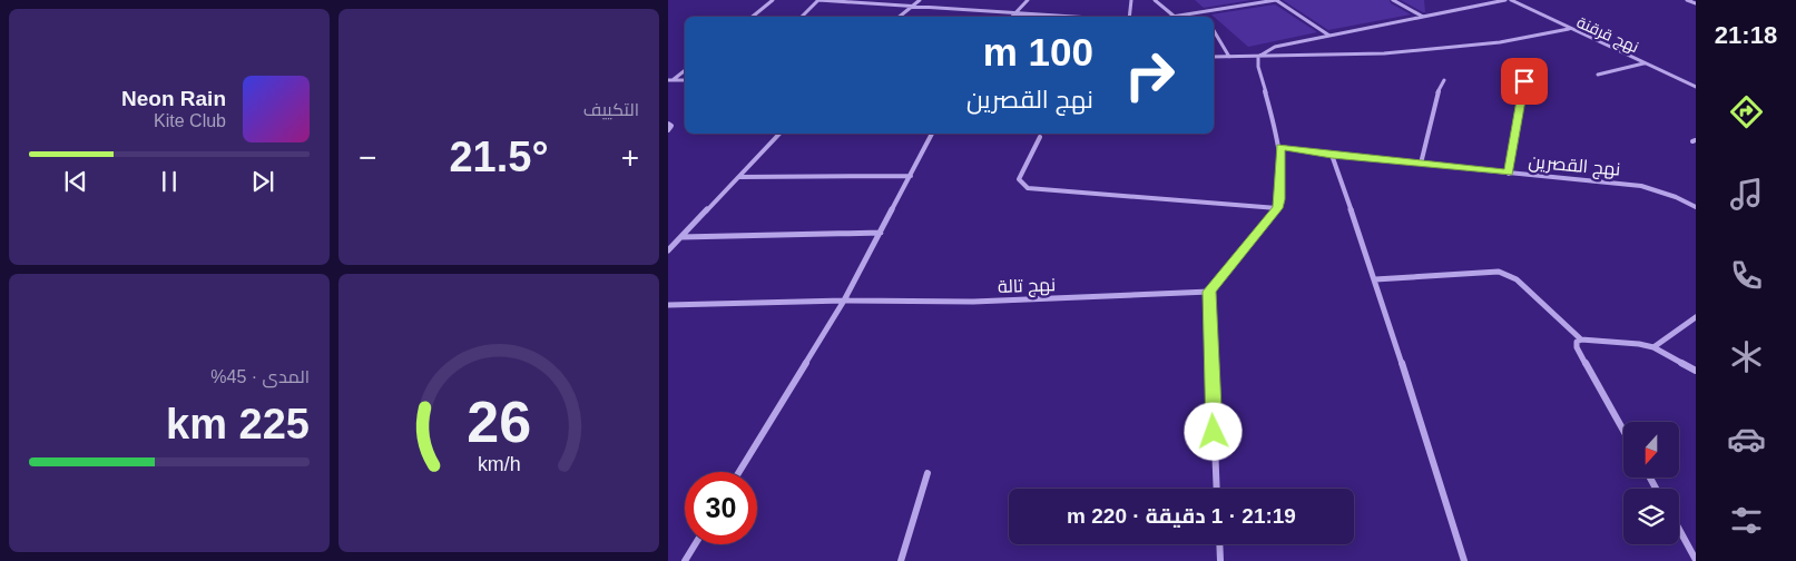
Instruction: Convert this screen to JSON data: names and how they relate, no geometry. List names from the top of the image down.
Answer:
{
  "streets": {
    "street": ["نهج قرقنة", "نهج القصرين", "نهج تالة"]
  },
  "north": "bottom",
  "page": {
    "tabs": "21:18",
    "tile": [
      "التكييف",
      ["المدى · 45%", "225 km"]
    ],
    "turn": ["100 m", "نهج القصرين"],
    "song": ["Neon Rain", "Kite Club"],
    "heat": ["−", "21.5°", "+"],
    "limit": "30",
    "trip": "21:19 · 1 دقيقة · 220 m",
    "gauge": ["26", "km/h"]
  }
}
